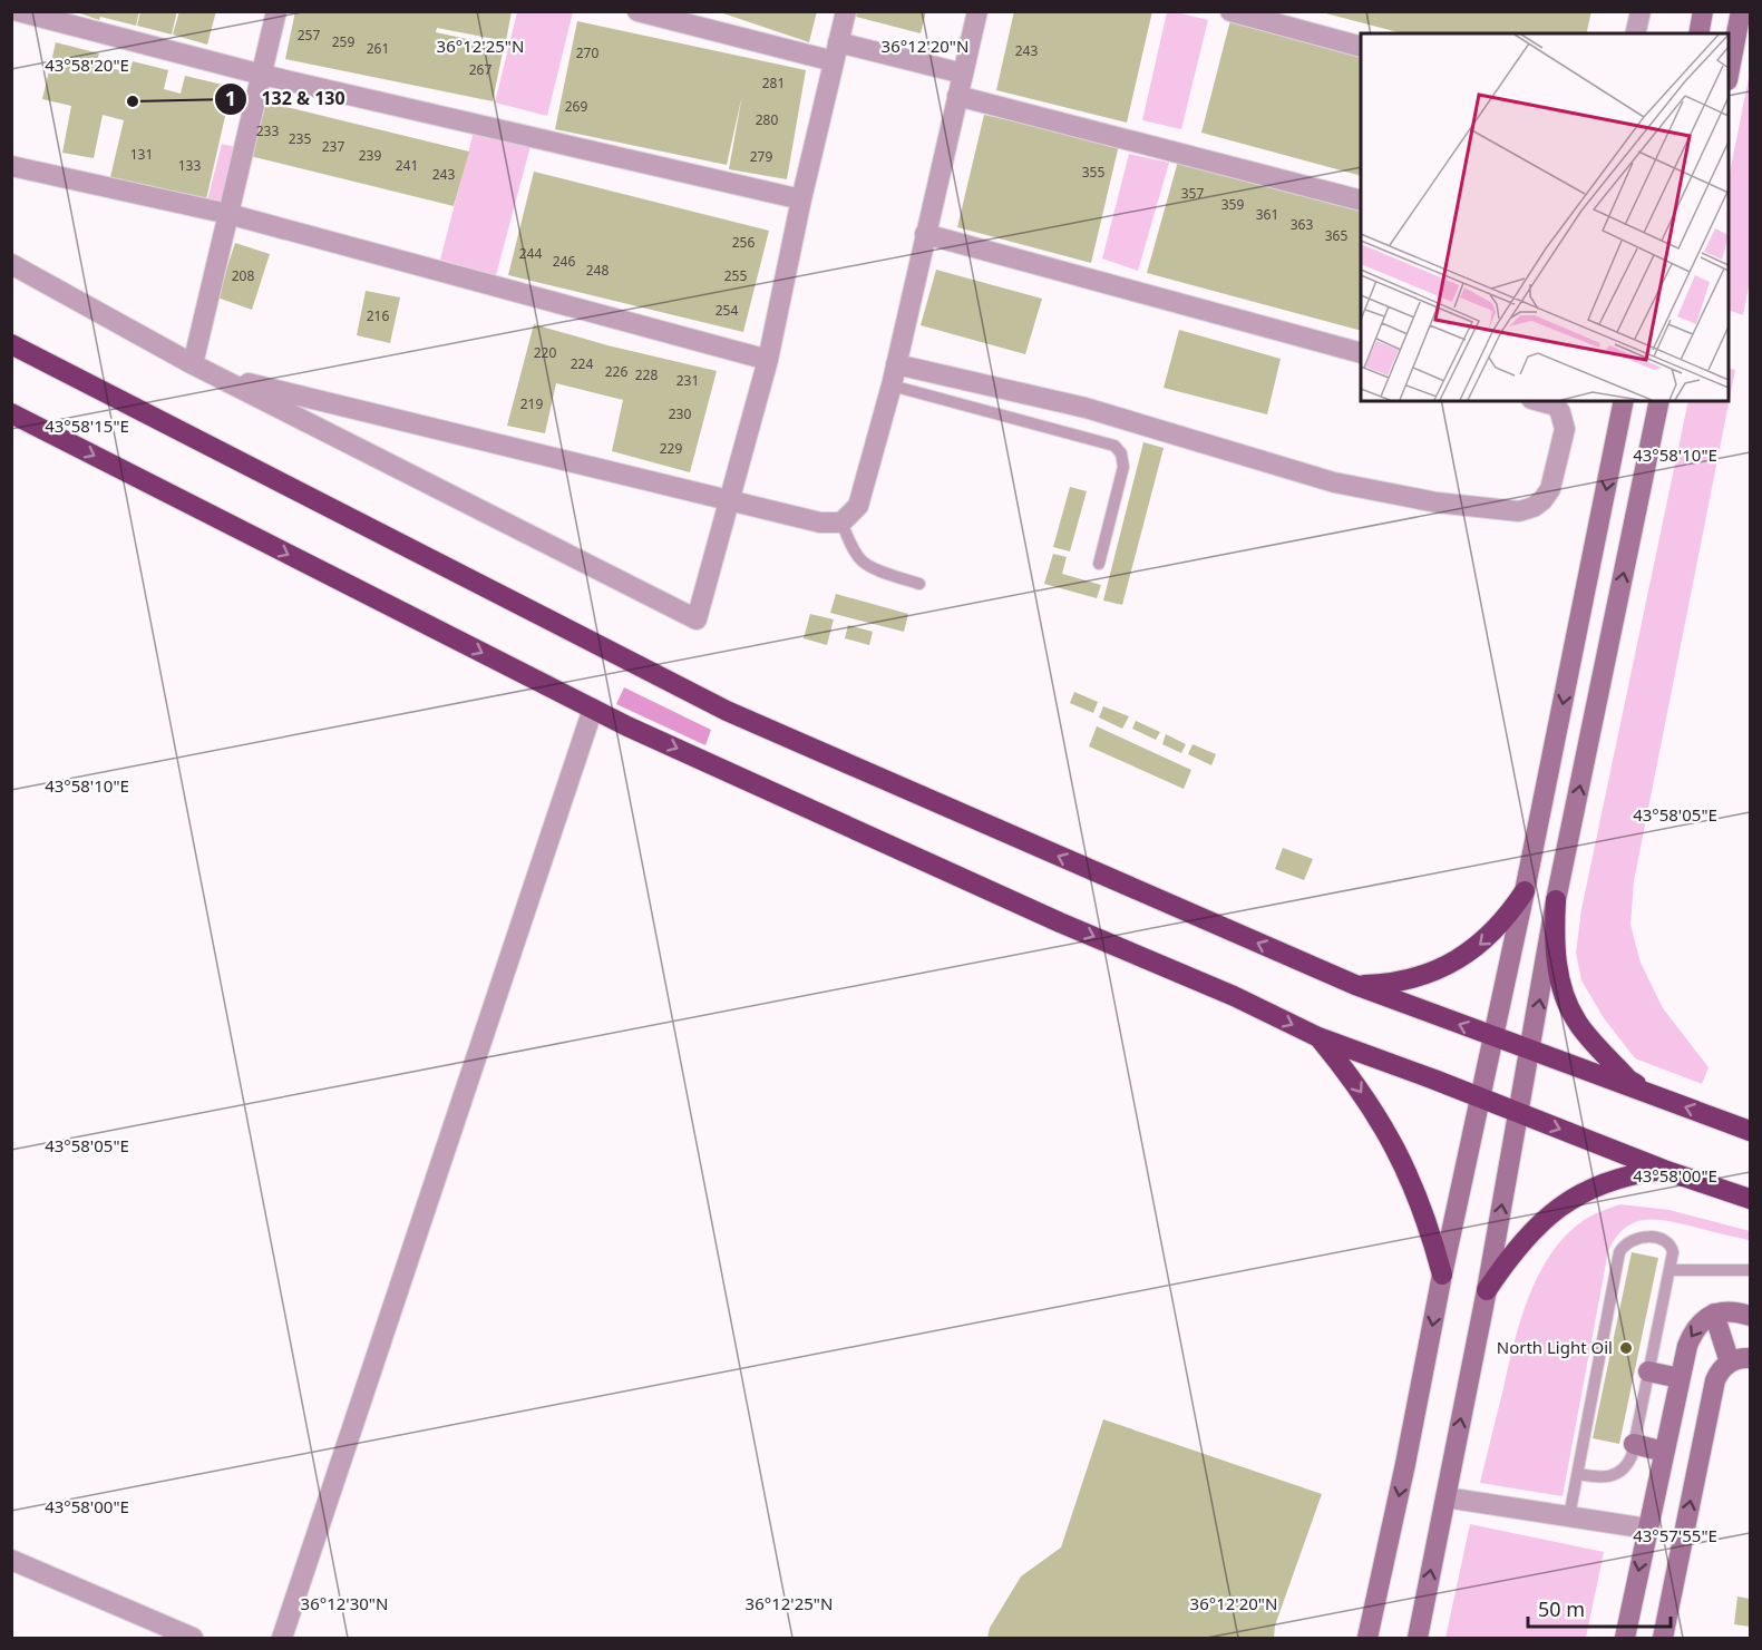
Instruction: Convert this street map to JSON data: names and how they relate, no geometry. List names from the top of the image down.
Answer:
{
  "places": ["132 & 130", "North Light Oil"],
  "house_numbers": [
    "257",
    "259",
    "261",
    "243",
    "270",
    "267",
    "281",
    "269",
    "280",
    "233",
    "235",
    "237",
    "131",
    "239",
    "279",
    "133",
    "241",
    "355",
    "243",
    "357",
    "359",
    "361",
    "363",
    "365",
    "256",
    "244",
    "246",
    "248",
    "208",
    "255",
    "254",
    "216",
    "220",
    "224",
    "226",
    "228",
    "231",
    "219",
    "230",
    "229"
  ],
  "scale_bar": "50 m",
  "coordinates": [
    "36°12'25\"N",
    "36°12'20\"N",
    "43°58'20\"E",
    "43°58'15\"E",
    "43°58'10\"E",
    "43°58'05\"E",
    "43°58'00\"E",
    "43°57'55\"E",
    "36°12'30\"N"
  ]
}
